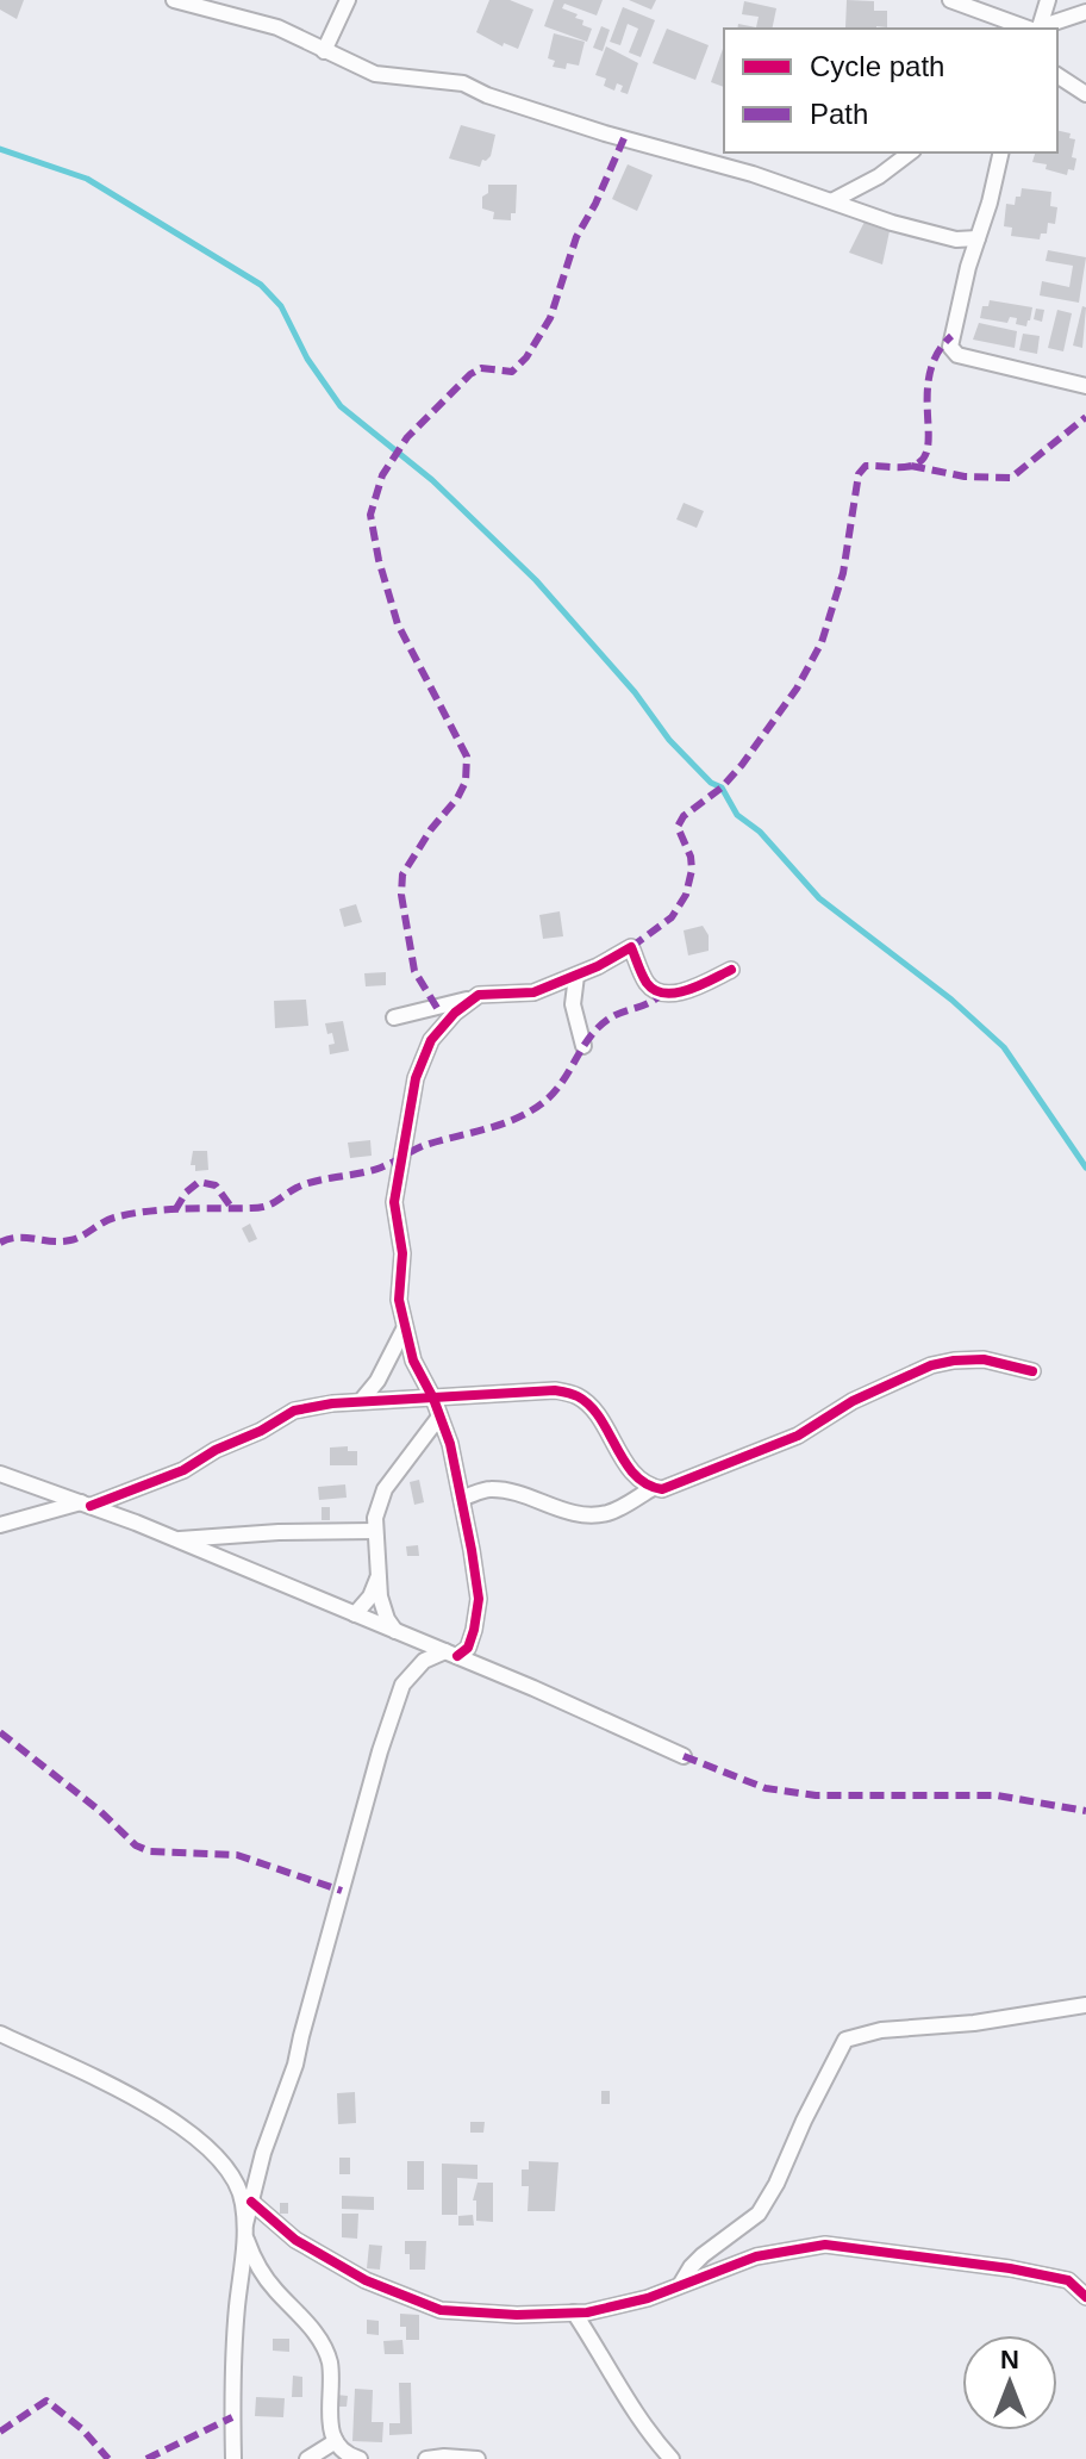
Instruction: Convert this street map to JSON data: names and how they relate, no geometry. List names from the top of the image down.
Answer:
{
  "legend": ["Cycle path", "Path"],
  "north": "top"
}
